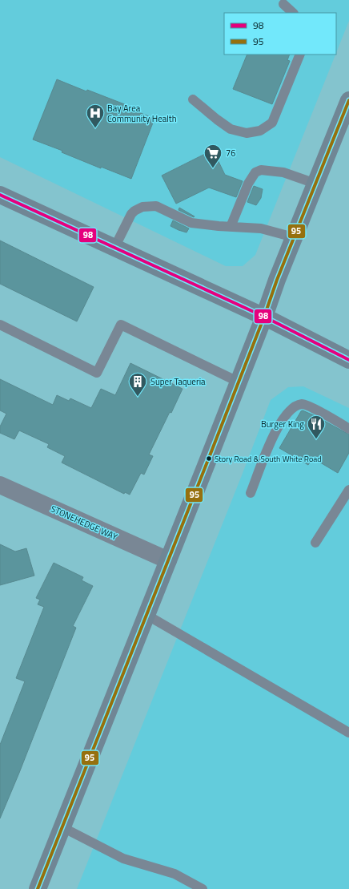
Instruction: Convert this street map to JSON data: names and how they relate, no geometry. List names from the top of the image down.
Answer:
{
  "streets": {
    "street": ["STONEHEDGE WAY"]
  },
  "places": {
    "hospital": ["Bay Area Community Health"],
    "supermarket": ["76"],
    "building": ["Super Taqueria"],
    "restaurant": ["Burger King"],
    "other": ["Story Road & South White Road"]
  },
  "lines": ["transit line 95", "transit line 98"],
  "legend": ["98", "95"]
}
